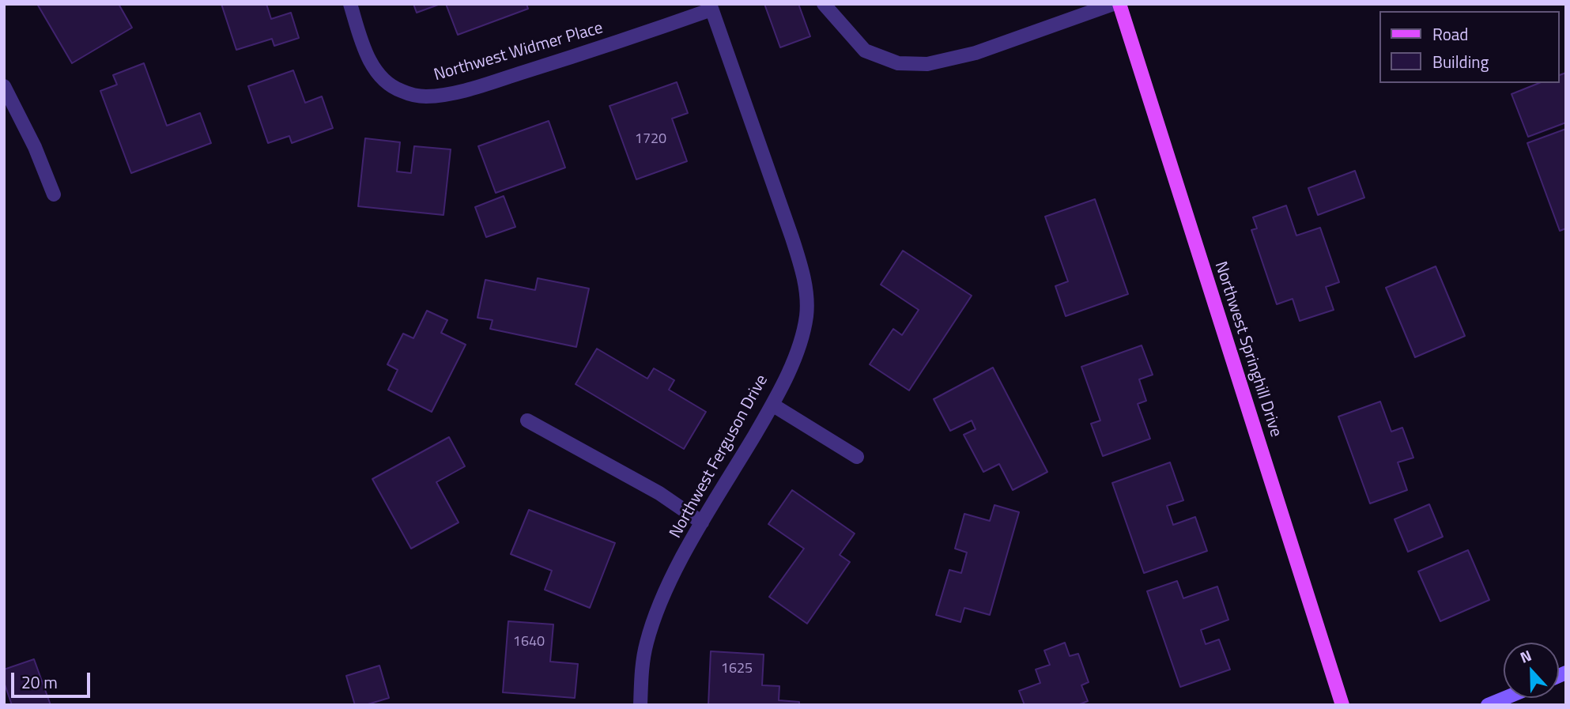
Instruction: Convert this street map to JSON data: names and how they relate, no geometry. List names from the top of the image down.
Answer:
{
  "streets": {
    "main road": ["Northwest Springhill Drive"],
    "street": ["Northwest Widmer Place", "Northwest Ferguson Drive"]
  },
  "crossings": [
    ["Northwest Widmer Place", "Northwest Ferguson Drive"]
  ],
  "house_numbers": ["1720", "1640", "1625"],
  "legend": ["Road", "Building"],
  "scale_bar": "20 m",
  "north": "top"
}
